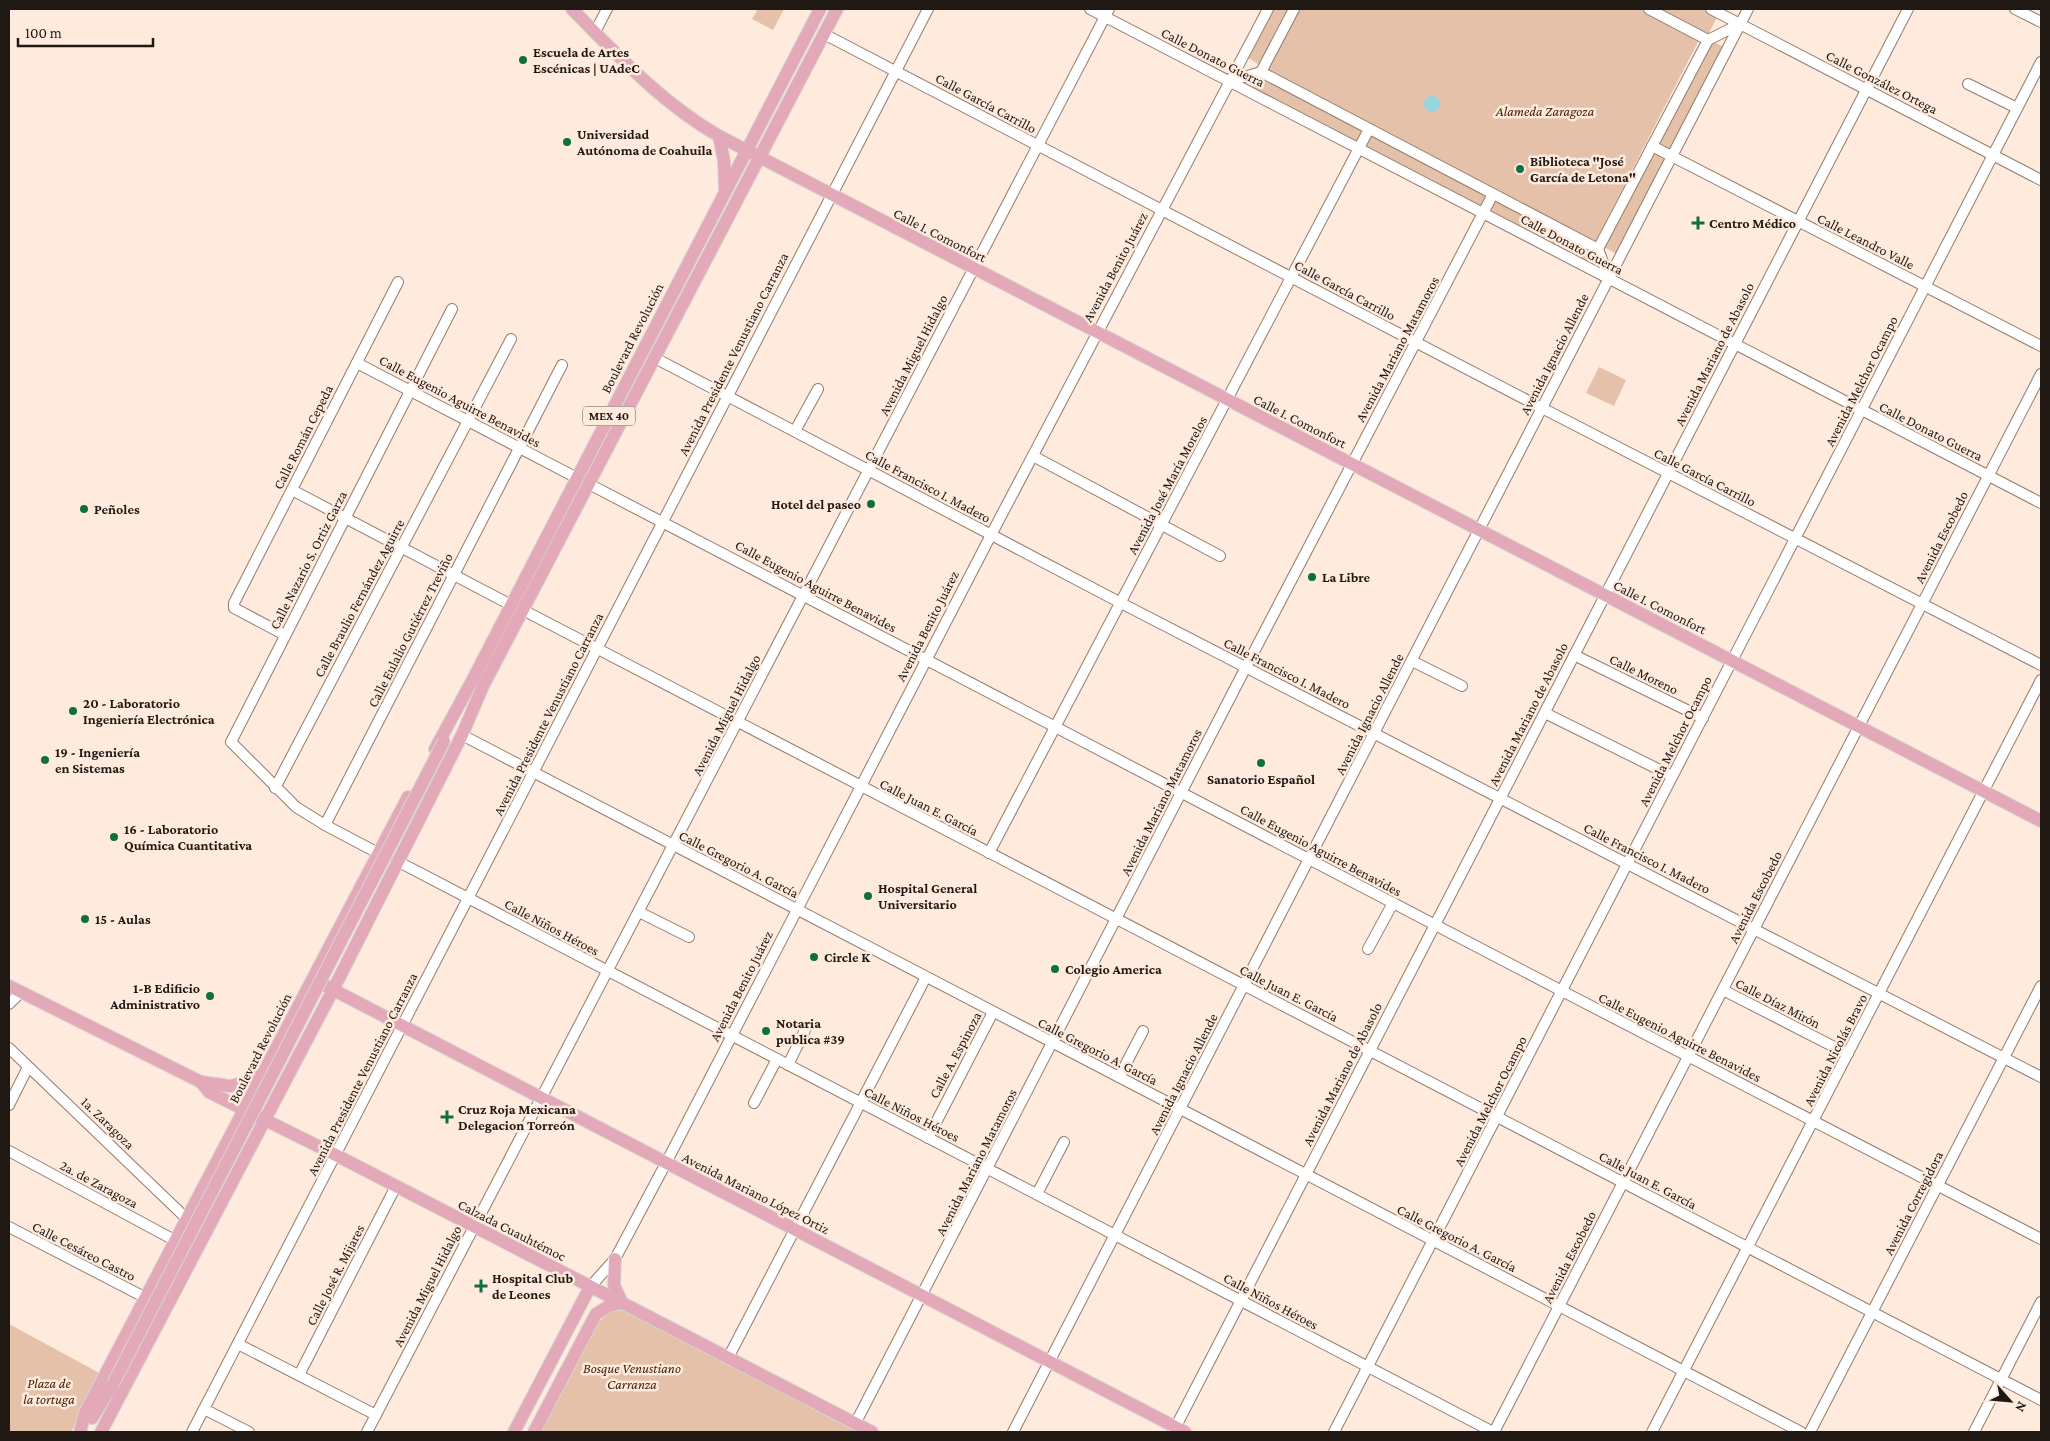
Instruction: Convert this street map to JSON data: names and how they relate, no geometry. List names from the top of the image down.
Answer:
{
  "streets": {
    "main road": [
      "Calle I. Comonfort",
      "Avenida Benito Juárez",
      "Boulevard Revolución",
      "MEX 40",
      "Avenida Mariano López Ortiz",
      "Calzada Cuauhtémoc"
    ],
    "street": [
      "Calle Donato Guerra",
      "Calle González Ortega",
      "Calle García Carrillo",
      "Calle Leandro Valle",
      "Avenida Mariano Matamoros",
      "Avenida Presidente Venustiano Carranza",
      "Avenida Ignacio Allende",
      "Avenida Mariano de Abasolo",
      "Avenida Miguel Hidalgo",
      "Avenida Melchor Ocampo",
      "Calle Eugenio Aguirre Benavides",
      "Calle Román Cepeda",
      "Avenida José María Morelos",
      "Calle Francisco I. Madero",
      "Avenida Escobedo",
      "Calle Nazario S. Ortiz Garza",
      "Calle Braulio Fernández Aguirre",
      "Calle Eulalio Gutiérrez Treviño",
      "Calle Moreno",
      "Calle Juan E. García",
      "Calle Gregorio A. García",
      "Calle Niños Héroes",
      "Calle Díaz Mirón",
      "Avenida Nicolás Bravo",
      "Calle A. Espinoza",
      "1a. Zaragoza",
      "2a. de Zaragoza",
      "Avenida Corregidora",
      "Calle Cesáreo Castro",
      "Calle José R. Mijares"
    ]
  },
  "crossings": [
    ["Calle Donato Guerra", "Calle Leandro Valle"],
    ["Calle Donato Guerra", "Avenida Benito Juárez"],
    ["Calle Donato Guerra", "Avenida Mariano Matamoros"],
    ["Calle Donato Guerra", "Avenida Ignacio Allende"],
    ["Calle Donato Guerra", "Avenida Mariano de Abasolo"],
    ["Calle Donato Guerra", "Avenida Miguel Hidalgo"],
    ["Calle Donato Guerra", "Avenida Melchor Ocampo"],
    ["Calle Donato Guerra", "Avenida José María Morelos"],
    ["Calle Donato Guerra", "Avenida Escobedo"],
    ["Calle González Ortega", "Avenida Ignacio Allende"],
    ["Calle González Ortega", "Avenida Mariano de Abasolo"],
    ["Calle González Ortega", "Avenida Melchor Ocampo"],
    ["Calle García Carrillo", "Avenida Benito Juárez"],
    ["Calle García Carrillo", "Avenida Mariano Matamoros"],
    ["Calle García Carrillo", "Avenida Presidente Venustiano Carranza"],
    ["Calle García Carrillo", "Avenida Ignacio Allende"],
    ["Calle García Carrillo", "Avenida Mariano de Abasolo"],
    ["Calle García Carrillo", "Avenida Miguel Hidalgo"],
    ["Calle García Carrillo", "Avenida Melchor Ocampo"],
    ["Calle García Carrillo", "MEX 40"],
    ["Calle García Carrillo", "Avenida José María Morelos"],
    ["Calle García Carrillo", "Avenida Escobedo"],
    ["Calle I. Comonfort", "Avenida Benito Juárez"],
    ["Calle I. Comonfort", "Boulevard Revolución"],
    ["Calle I. Comonfort", "Avenida Mariano Matamoros"],
    ["Calle I. Comonfort", "Avenida Presidente Venustiano Carranza"],
    ["Calle I. Comonfort", "Avenida Ignacio Allende"],
    ["Calle I. Comonfort", "Avenida Mariano de Abasolo"],
    ["Calle I. Comonfort", "Avenida Miguel Hidalgo"],
    ["Calle I. Comonfort", "Avenida Melchor Ocampo"],
    ["Calle I. Comonfort", "MEX 40"],
    ["Calle I. Comonfort", "Avenida José María Morelos"],
    ["Calle I. Comonfort", "Avenida Escobedo"],
    ["Calle I. Comonfort", "Avenida Nicolás Bravo"],
    ["Calle Leandro Valle", "Avenida Ignacio Allende"],
    ["Calle Leandro Valle", "Avenida Mariano de Abasolo"],
    ["Calle Leandro Valle", "Avenida Melchor Ocampo"],
    ["Avenida Benito Juárez", "Calle Eugenio Aguirre Benavides"],
    ["Avenida Benito Juárez", "Calle Francisco I. Madero"],
    ["Avenida Benito Juárez", "Calle Juan E. García"],
    ["Avenida Benito Juárez", "Calle Gregorio A. García"],
    ["Avenida Benito Juárez", "Calle Niños Héroes"],
    ["Avenida Benito Juárez", "Avenida Mariano López Ortiz"],
    ["Avenida Benito Juárez", "Calzada Cuauhtémoc"],
    ["Boulevard Revolución", "Calle Eugenio Aguirre Benavides"],
    ["Boulevard Revolución", "MEX 40"],
    ["Boulevard Revolución", "1a. Zaragoza"],
    ["Boulevard Revolución", "2a. de Zaragoza"],
    ["Boulevard Revolución", "Avenida Mariano López Ortiz"],
    ["Boulevard Revolución", "Calzada Cuauhtémoc"],
    ["Boulevard Revolución", "Calle Cesáreo Castro"],
    ["Avenida Mariano Matamoros", "Calle Eugenio Aguirre Benavides"],
    ["Avenida Mariano Matamoros", "Calle Francisco I. Madero"],
    ["Avenida Mariano Matamoros", "Calle Juan E. García"],
    ["Avenida Mariano Matamoros", "Calle Gregorio A. García"],
    ["Avenida Mariano Matamoros", "Calle Niños Héroes"],
    ["Avenida Mariano Matamoros", "Avenida Mariano López Ortiz"],
    ["Avenida Mariano Matamoros", "Calzada Cuauhtémoc"],
    ["Avenida Presidente Venustiano Carranza", "Calle Eugenio Aguirre Benavides"],
    ["Avenida Presidente Venustiano Carranza", "Calle Francisco I. Madero"],
    ["Avenida Presidente Venustiano Carranza", "Calle Juan E. García"],
    ["Avenida Presidente Venustiano Carranza", "Calle Gregorio A. García"],
    ["Avenida Presidente Venustiano Carranza", "Calle Niños Héroes"],
    ["Avenida Presidente Venustiano Carranza", "Avenida Mariano López Ortiz"],
    ["Avenida Presidente Venustiano Carranza", "Calzada Cuauhtémoc"],
    ["Avenida Ignacio Allende", "Calle Eugenio Aguirre Benavides"],
    ["Avenida Ignacio Allende", "Calle Francisco I. Madero"],
    ["Avenida Ignacio Allende", "Calle Juan E. García"],
    ["Avenida Ignacio Allende", "Calle Gregorio A. García"],
    ["Avenida Ignacio Allende", "Calle Niños Héroes"],
    ["Avenida Ignacio Allende", "Avenida Mariano López Ortiz"],
    ["Avenida Mariano de Abasolo", "Calle Eugenio Aguirre Benavides"],
    ["Avenida Mariano de Abasolo", "Calle Francisco I. Madero"],
    ["Avenida Mariano de Abasolo", "Calle Moreno"],
    ["Avenida Mariano de Abasolo", "Calle Juan E. García"],
    ["Avenida Mariano de Abasolo", "Calle Gregorio A. García"],
    ["Avenida Mariano de Abasolo", "Calle Niños Héroes"],
    ["Avenida Mariano de Abasolo", "Avenida Mariano López Ortiz"],
    ["Avenida Miguel Hidalgo", "Calle Eugenio Aguirre Benavides"],
    ["Avenida Miguel Hidalgo", "Calle Francisco I. Madero"],
    ["Avenida Miguel Hidalgo", "Calle Juan E. García"],
    ["Avenida Miguel Hidalgo", "Calle Gregorio A. García"],
    ["Avenida Miguel Hidalgo", "Calle Niños Héroes"],
    ["Avenida Miguel Hidalgo", "Avenida Mariano López Ortiz"],
    ["Avenida Miguel Hidalgo", "Calzada Cuauhtémoc"],
    ["Avenida Melchor Ocampo", "Calle Eugenio Aguirre Benavides"],
    ["Avenida Melchor Ocampo", "Calle Francisco I. Madero"],
    ["Avenida Melchor Ocampo", "Calle Moreno"],
    ["Avenida Melchor Ocampo", "Calle Juan E. García"],
    ["Avenida Melchor Ocampo", "Calle Gregorio A. García"],
    ["Avenida Melchor Ocampo", "Calle Niños Héroes"],
    ["Calle Eugenio Aguirre Benavides", "MEX 40"],
    ["Calle Eugenio Aguirre Benavides", "Calle Román Cepeda"],
    ["Calle Eugenio Aguirre Benavides", "Avenida José María Morelos"],
    ["Calle Eugenio Aguirre Benavides", "Avenida Escobedo"],
    ["Calle Eugenio Aguirre Benavides", "Calle Nazario S. Ortiz Garza"],
    ["Calle Eugenio Aguirre Benavides", "Calle Braulio Fernández Aguirre"],
    ["Calle Eugenio Aguirre Benavides", "Calle Eulalio Gutiérrez Treviño"],
    ["Calle Eugenio Aguirre Benavides", "Avenida Nicolás Bravo"],
    ["Calle Eugenio Aguirre Benavides", "Avenida Corregidora"],
    ["MEX 40", "Calle Francisco I. Madero"],
    ["MEX 40", "Calle Juan E. García"],
    ["MEX 40", "Calle Gregorio A. García"],
    ["MEX 40", "Calle Niños Héroes"],
    ["MEX 40", "Avenida Mariano López Ortiz"],
    ["MEX 40", "Calzada Cuauhtémoc"],
    ["Calle Román Cepeda", "Calle Nazario S. Ortiz Garza"],
    ["Avenida José María Morelos", "Calle Francisco I. Madero"],
    ["Avenida José María Morelos", "Calle Juan E. García"],
    ["Calle Francisco I. Madero", "Avenida Escobedo"],
    ["Calle Francisco I. Madero", "Avenida Nicolás Bravo"],
    ["Calle Francisco I. Madero", "Avenida Corregidora"],
    ["Avenida Escobedo", "Calle Juan E. García"],
    ["Avenida Escobedo", "Calle Gregorio A. García"],
    ["Avenida Escobedo", "Calle Niños Héroes"],
    ["Avenida Escobedo", "Calle Díaz Mirón"],
    ["Calle Nazario S. Ortiz Garza", "Calle Braulio Fernández Aguirre"],
    ["Calle Juan E. García", "Avenida Nicolás Bravo"],
    ["Calle Juan E. García", "Avenida Corregidora"],
    ["Calle Gregorio A. García", "Avenida Nicolás Bravo"],
    ["Calle Gregorio A. García", "Calle A. Espinoza"],
    ["Calle Niños Héroes", "Calle A. Espinoza"],
    ["Calle Díaz Mirón", "Avenida Nicolás Bravo"],
    ["Calzada Cuauhtémoc", "Calle José R. Mijares"]
  ],
  "parks": ["Alameda Zaragoza", "Bosque Venustiano Carranza", "Plaza de la tortuga"],
  "places": {
    "other": [
      "Escuela de Artes Escénicas | UAdeC",
      "Universidad Autónoma de Coahuila",
      "Biblioteca \"José García de Letona\"",
      "Hotel del paseo",
      "Peñoles",
      "La Libre",
      "20 - Laboratorio Ingeniería Electrónica",
      "19 - Ingeniería en Sistemas",
      "Sanatorio Español",
      "16 - Laboratorio Química Cuantitativa",
      "Hospital General Universitario",
      "15 - Aulas",
      "Circle K",
      "Colegio America",
      "1-B Edificio Administrativo",
      "Notaria publica #39"
    ],
    "health": ["Centro Médico", "Cruz Roja Mexicana Delegacion Torreón", "Hospital Club de Leones"]
  },
  "scale_bar": "100 m",
  "north": "bottom right"
}
